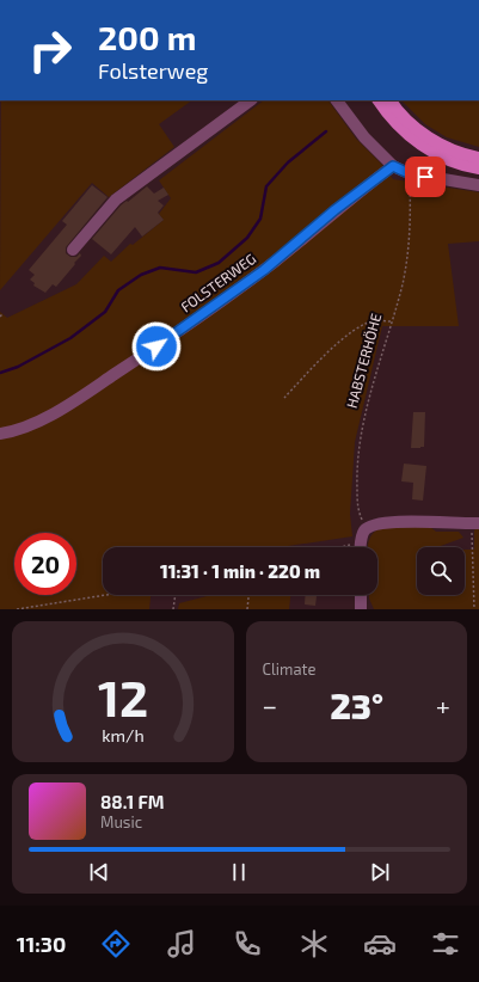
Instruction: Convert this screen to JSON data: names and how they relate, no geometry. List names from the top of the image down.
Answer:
{
  "streets": {
    "street": ["FOLSTERWEG"],
    "path": ["HABSTERHÖHE"]
  },
  "page": {
    "turn": ["200 m", "Folsterweg"],
    "limit": "20",
    "trip": "11:31 · 1 min · 220 m",
    "tile": "Climate",
    "heat": ["−", "23°", "+"],
    "song": ["88.1 FM", "Music"],
    "tabs": "11:30",
    "gauge": ["12", "km/h"]
  }
}
